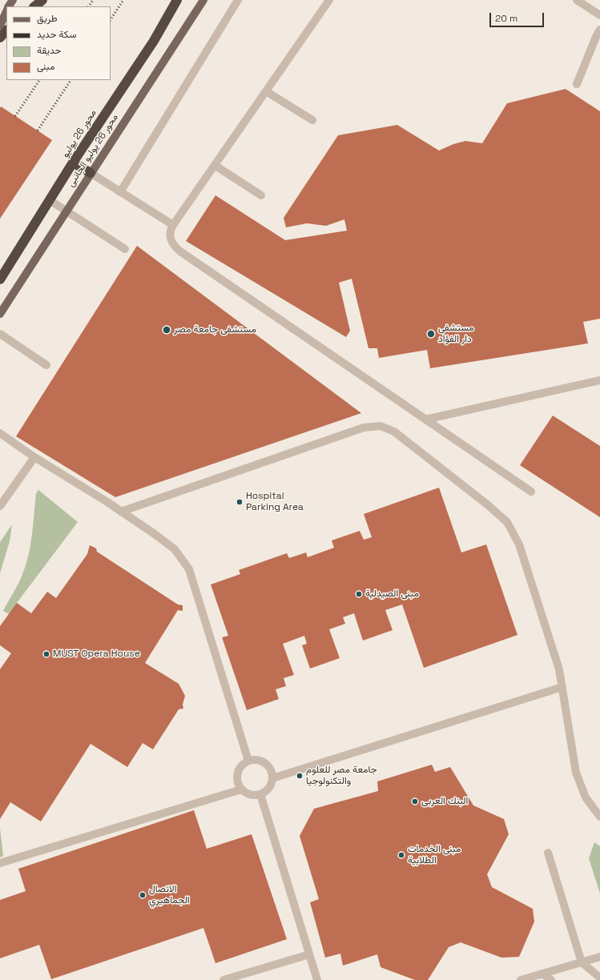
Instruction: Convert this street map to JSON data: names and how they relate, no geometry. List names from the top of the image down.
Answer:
{
  "streets": {
    "highway": ["محور 26 يوليو"],
    "main road": ["محور 26 يوليو الجانبى"]
  },
  "places": [
    "مستشفى جامعة مصر",
    "مستشفى دار الفؤاد",
    "Hospital Parking Area",
    "مبنى الصيدلية",
    "MUST Opera House",
    "جامعة مصر للعلوم والتكنولوجيا",
    "البنك العربى",
    "مبنى الخدمات الطلابية",
    "الاتصال الجماهيري"
  ],
  "legend": [
    "طريق",
    "سكة حديد",
    "حديقة",
    "مبنى"
  ],
  "scale_bar": "20 m"
}
